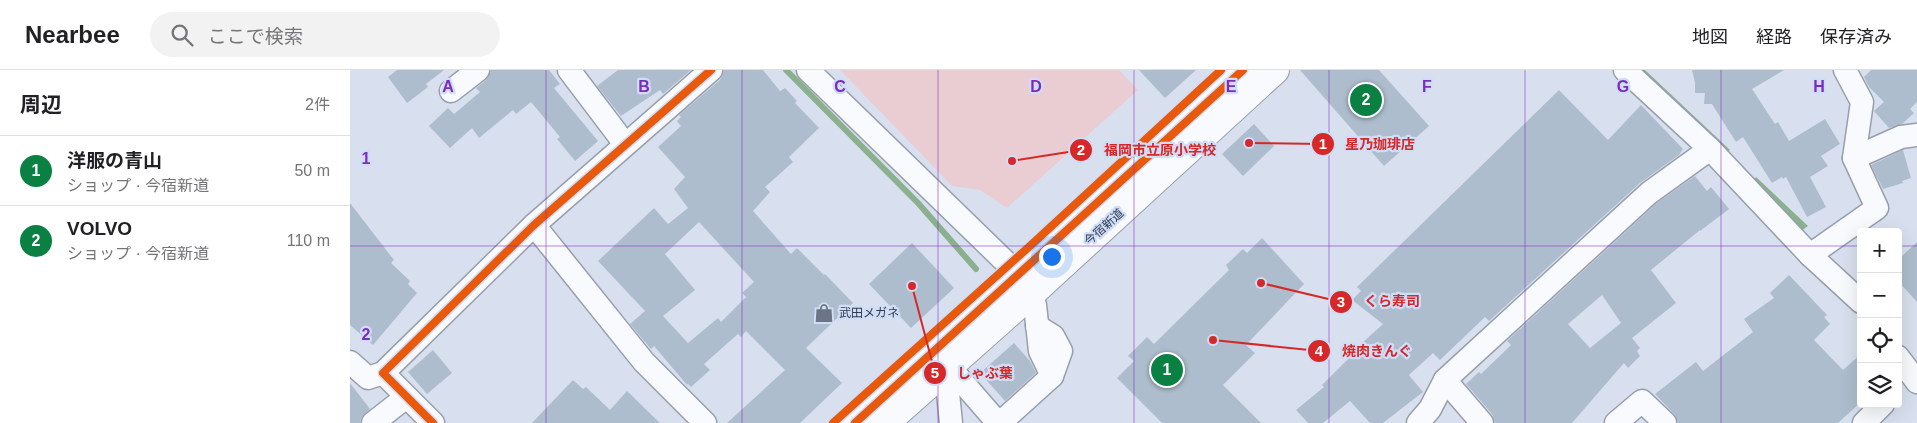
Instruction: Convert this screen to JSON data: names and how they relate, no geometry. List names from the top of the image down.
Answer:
{
  "streets": {
    "highway": ["今宿新道"]
  },
  "places": {
    "other": [
      "星乃珈琲店",
      "福岡市立原小学校",
      "くら寿司",
      "しゃぶ葉",
      "焼肉きんぐ"
    ],
    "shop": ["武田メガネ"]
  },
  "page": {
    "header": "Nearbee",
    "search": "ここで検索",
    "nav": ["地図", "経路", "保存済み"],
    "heading": ["周辺", "2件"],
    "pins": ["2", "1"],
    "list": [
      {
        "mark": "1",
        "name": "洋服の青山",
        "note": "ショップ · 今宿新道",
        "value": "50 m"
      },
      {
        "mark": "2",
        "name": "VOLVO",
        "note": "ショップ · 今宿新道",
        "value": "110 m"
      }
    ],
    "map_buttons": ["+", "−"]
  },
  "grid": {
    "columns": [
      "A",
      "B",
      "C",
      "D",
      "E",
      "F",
      "G",
      "H"
    ],
    "rows": ["1", "2"]
  }
}
